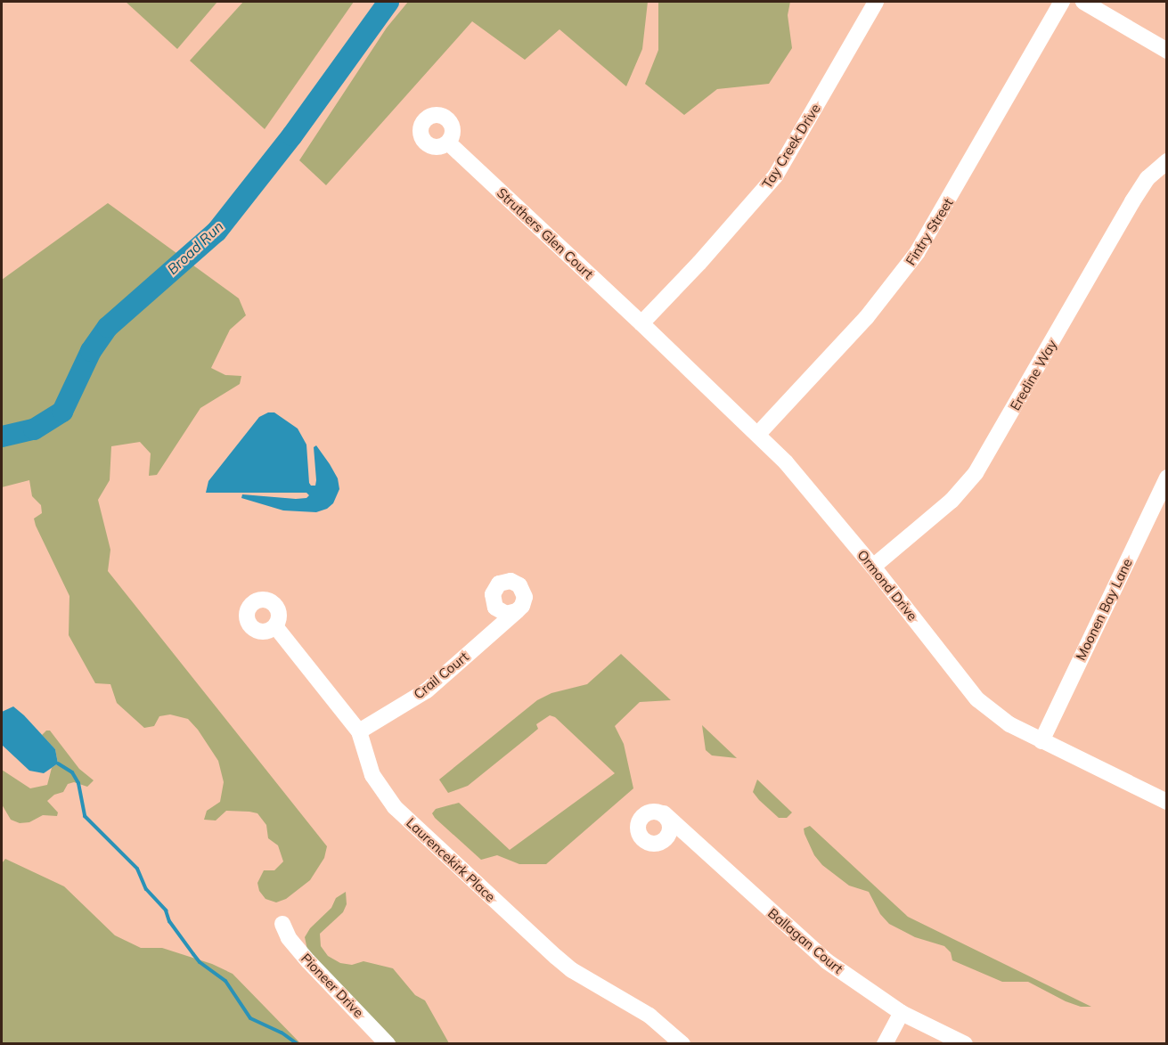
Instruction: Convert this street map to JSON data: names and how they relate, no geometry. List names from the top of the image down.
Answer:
{
  "streets": {
    "street": [
      "Tay Creek Drive",
      "Fintry Street",
      "Struthers Glen Court",
      "Eredine Way",
      "Ormond Drive",
      "Moonen Bay Lane",
      "Crail Court",
      "Laurencekirk Place",
      "Ballagan Court",
      "Pioneer Drive"
    ]
  },
  "crossings": [
    ["Tay Creek Drive", "Struthers Glen Court"],
    ["Tay Creek Drive", "Ormond Drive"],
    ["Fintry Street", "Ormond Drive"],
    ["Struthers Glen Court", "Ormond Drive"],
    ["Eredine Way", "Ormond Drive"],
    ["Ormond Drive", "Moonen Bay Lane"],
    ["Crail Court", "Laurencekirk Place"]
  ],
  "water": ["Broad Run"]
}
